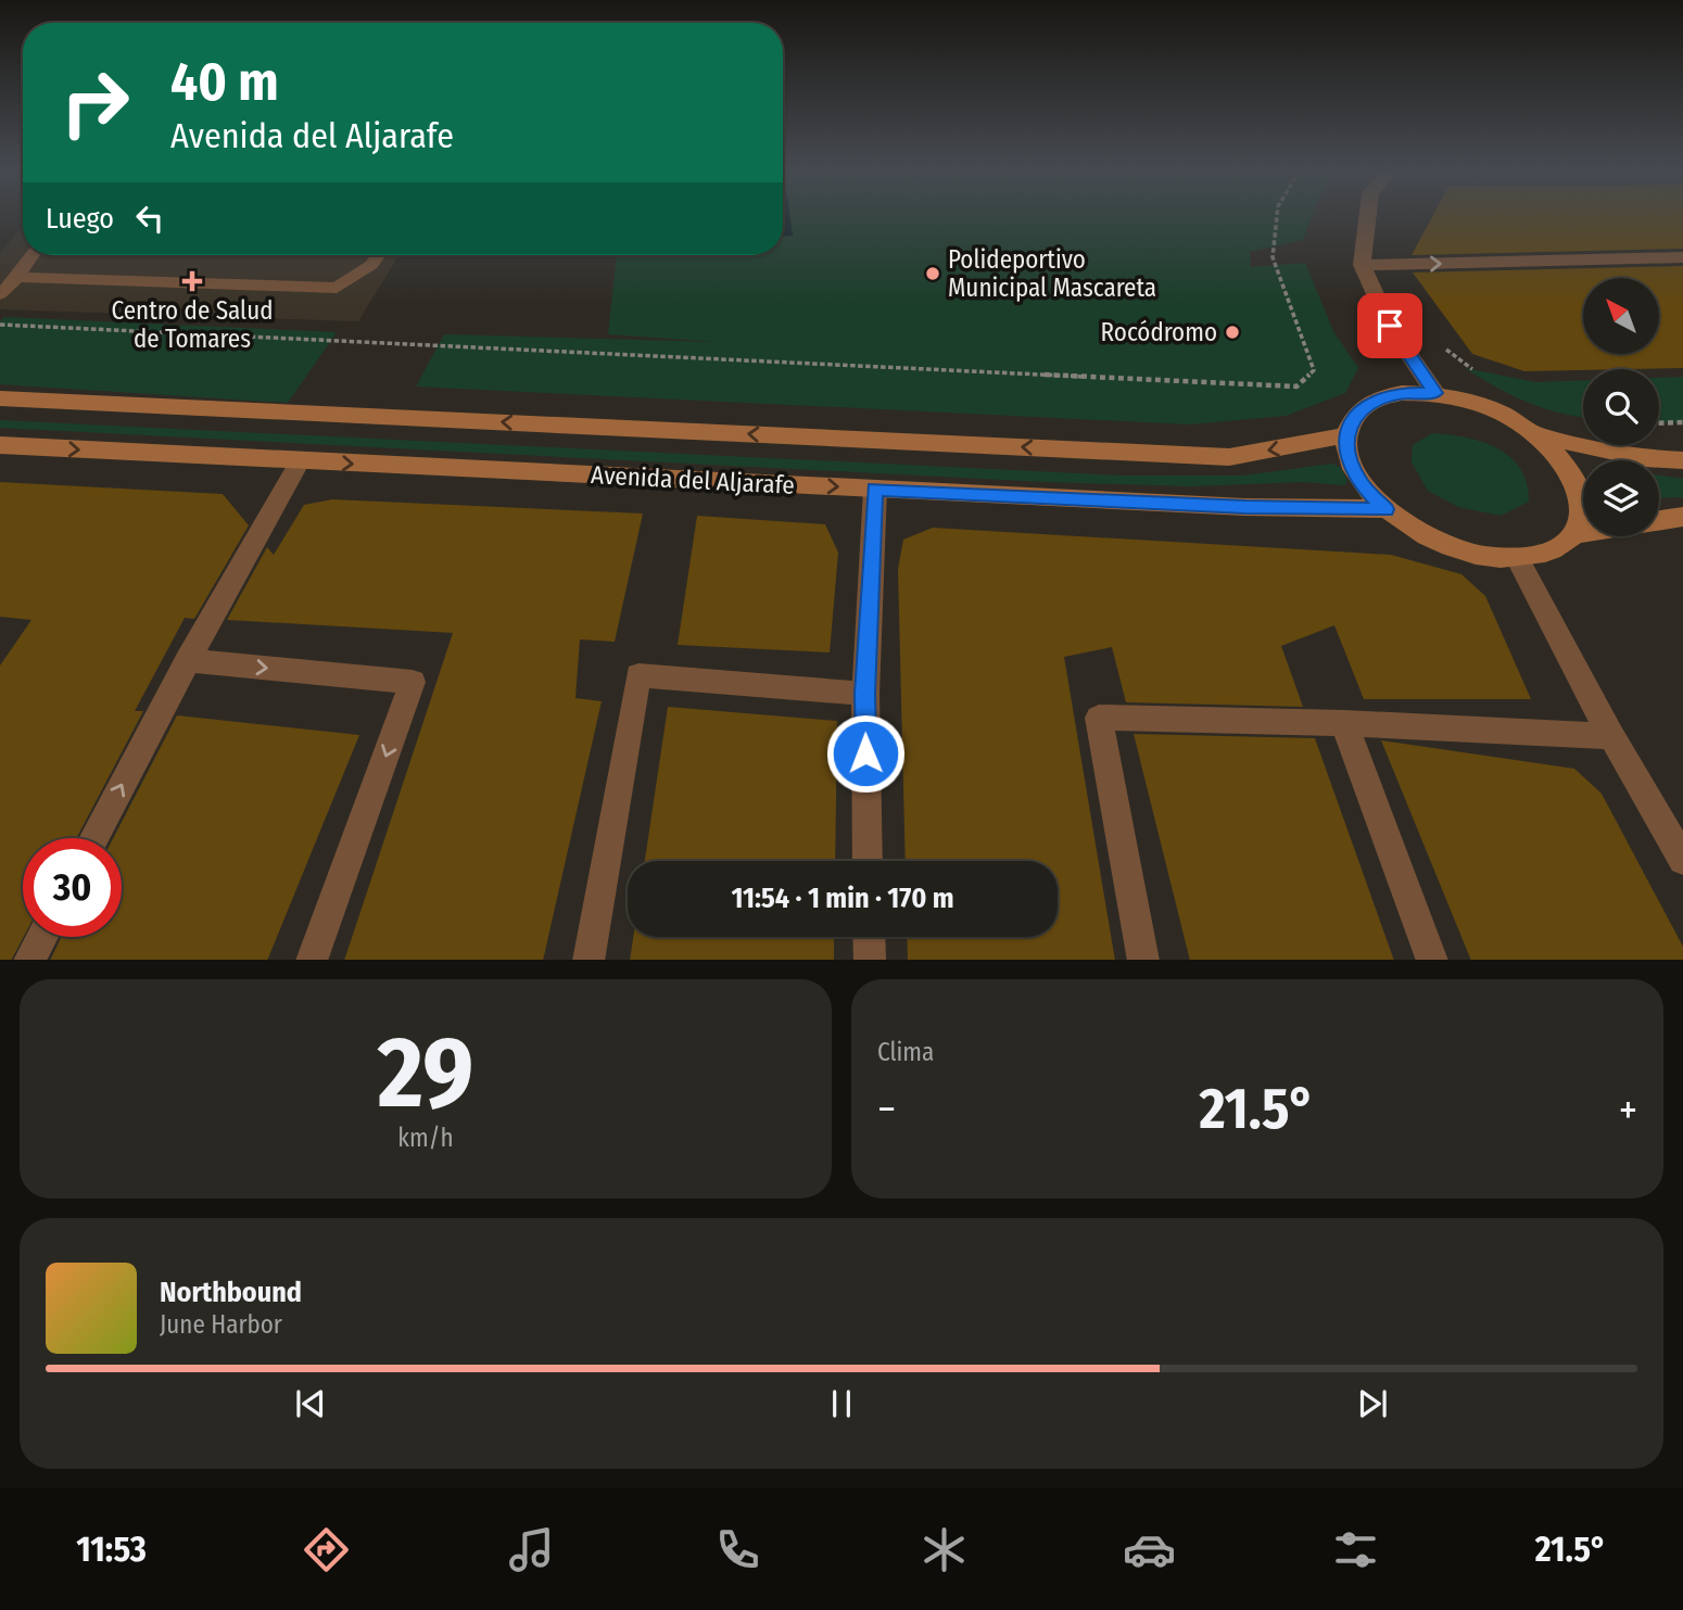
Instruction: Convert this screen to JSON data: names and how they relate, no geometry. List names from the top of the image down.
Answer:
{
  "streets": {
    "main road": ["Avenida del Aljarafe"]
  },
  "places": {
    "other": ["Polideportivo Municipal Mascareta", "Rocódromo"],
    "health": ["Centro de Salud de Tomares"]
  },
  "north": "top left",
  "page": {
    "turn": ["40 m", "Avenida del Aljarafe"],
    "then": "Luego",
    "limit": "30",
    "trip": "11:54 · 1 min · 170 m",
    "tile": [
      ["29", "km/h"],
      "Clima"
    ],
    "heat": ["−", "21.5°", "+"],
    "song": ["Northbound", "June Harbor"],
    "tabs": ["11:53", "21.5°"]
  }
}
